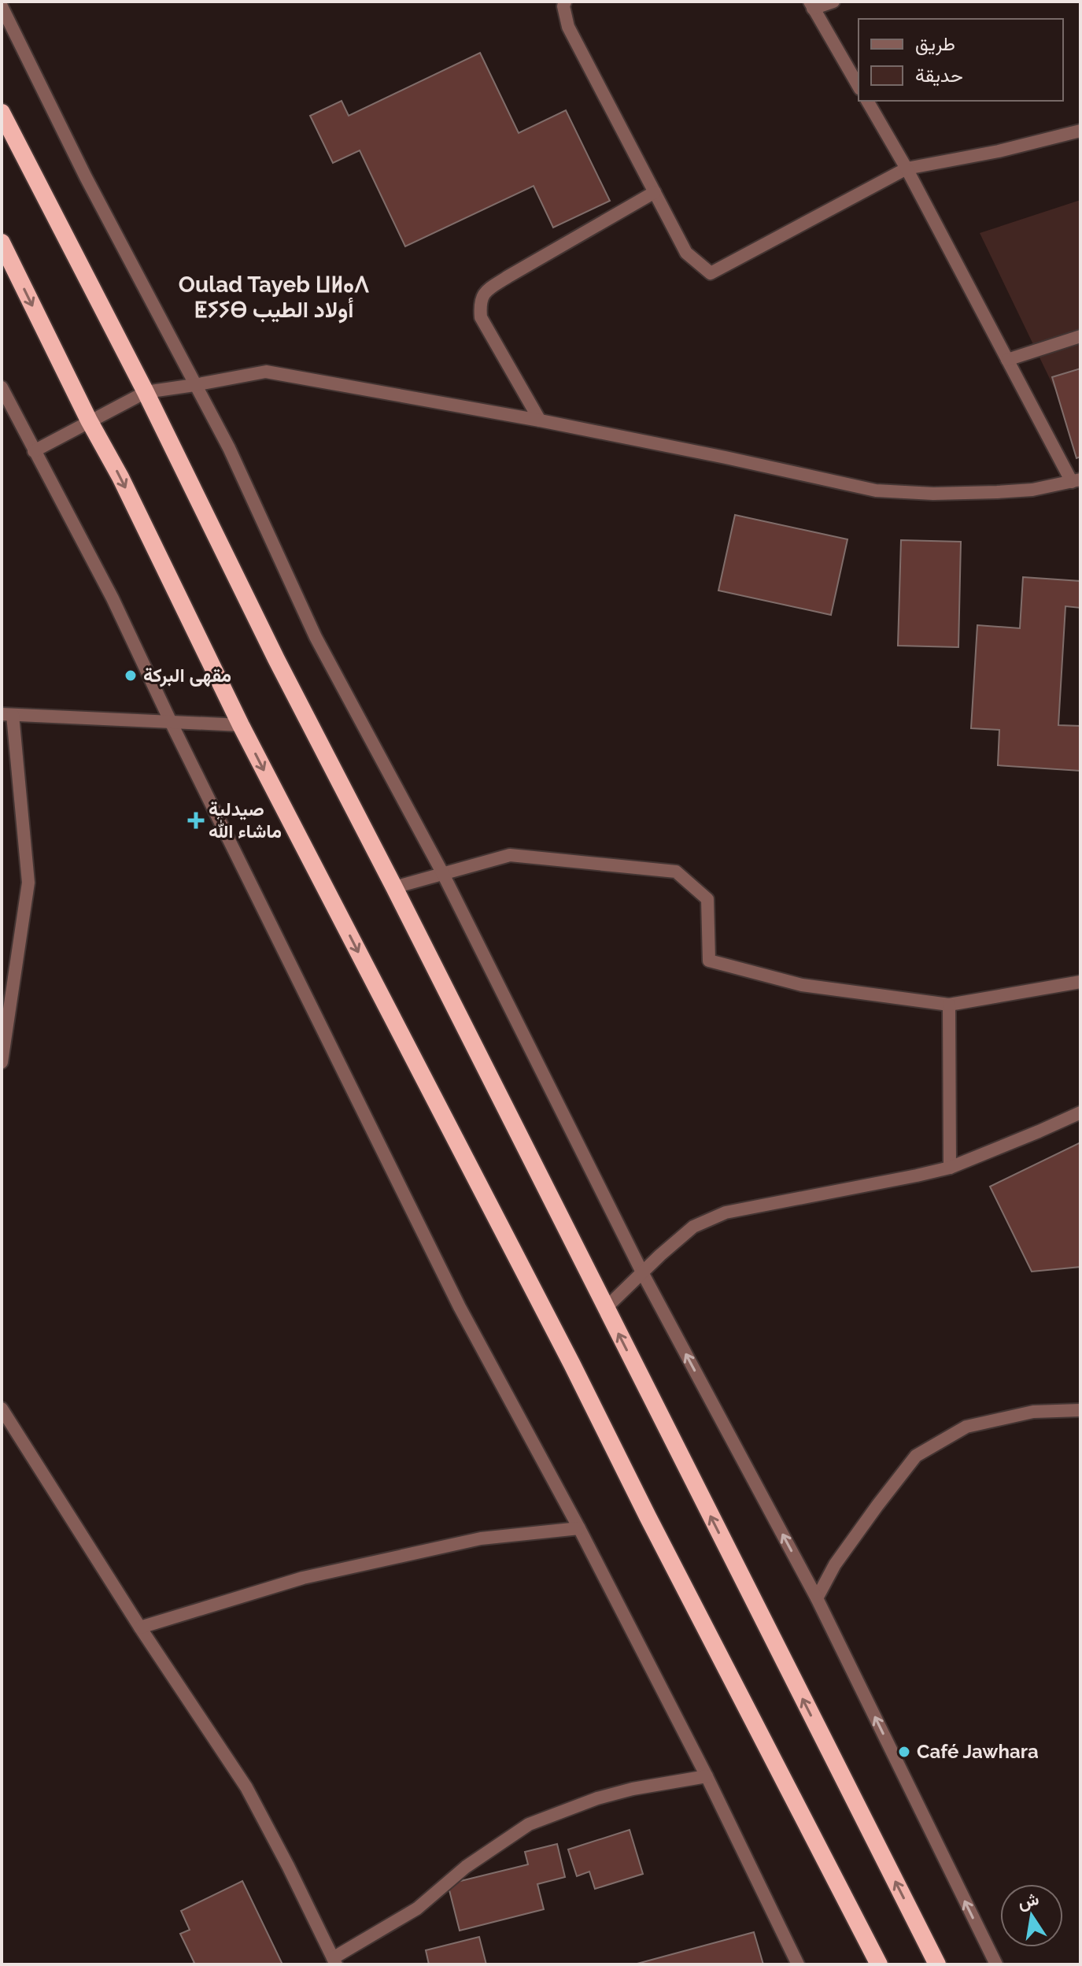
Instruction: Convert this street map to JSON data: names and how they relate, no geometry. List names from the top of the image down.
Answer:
{
  "districts": ["Oulad Tayeb ⵡⵍⴰⴷ ⵟⵢⵢⴱ أولاد الطيب"],
  "places": {
    "other": ["مقهى البركة", "Café Jawhara"],
    "health": ["صيدلية ماشاء الله"]
  },
  "legend": ["طريق", "حديقة"],
  "north": "top"
}
